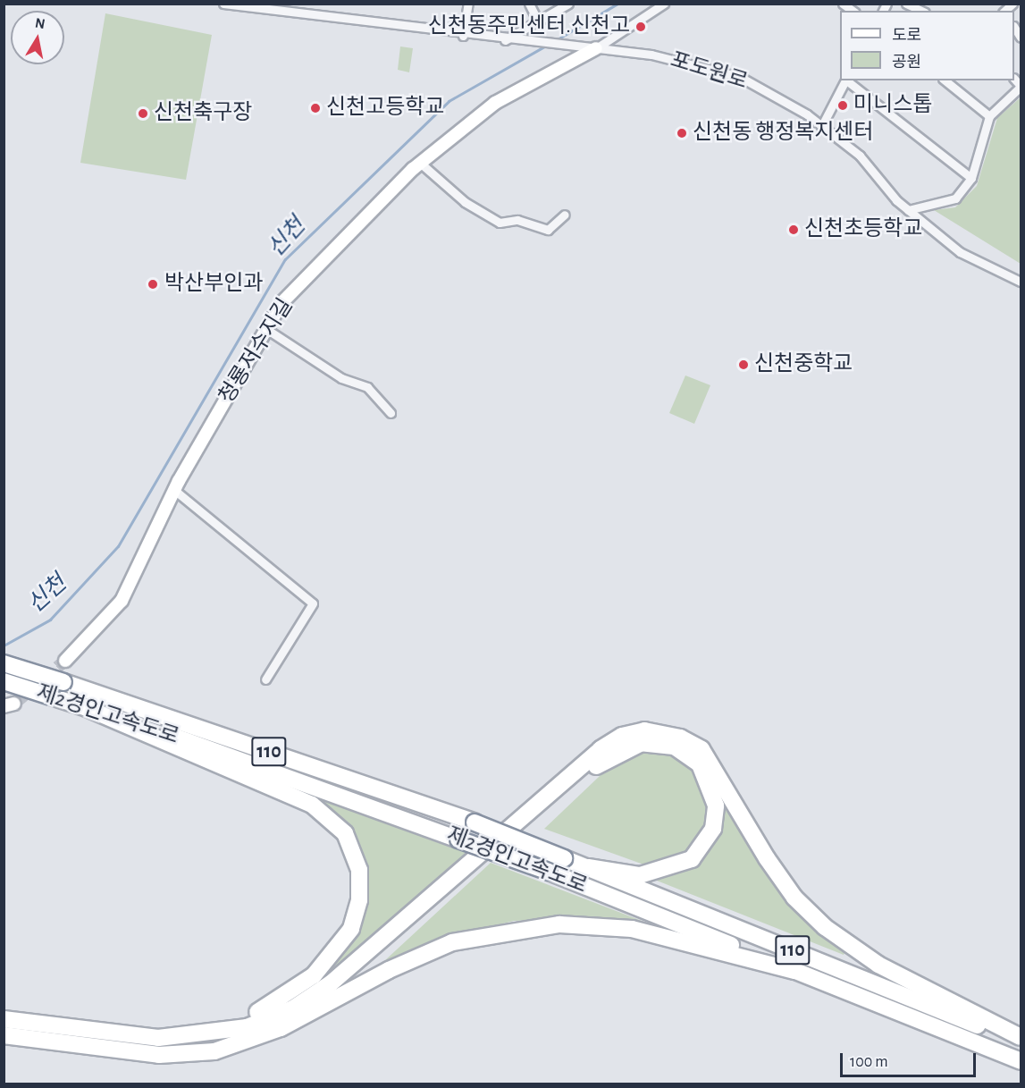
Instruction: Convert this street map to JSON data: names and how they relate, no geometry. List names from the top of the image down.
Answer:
{
  "streets": {
    "highway": ["제2경인고속도로", "110"],
    "street": ["포도원로", "청룡저수지길"]
  },
  "crossings": [
    ["포도원로", "청룡저수지길"]
  ],
  "water": ["신천"],
  "places": [
    "신천동주민센터.신천고",
    "미니스톱",
    "신천고등학교",
    "신천축구장",
    "신천동 행정복지센터",
    "신천초등학교",
    "박산부인과",
    "신천중학교"
  ],
  "legend": ["도로", "공원"],
  "scale_bar": "100 m",
  "north": "top"
}
